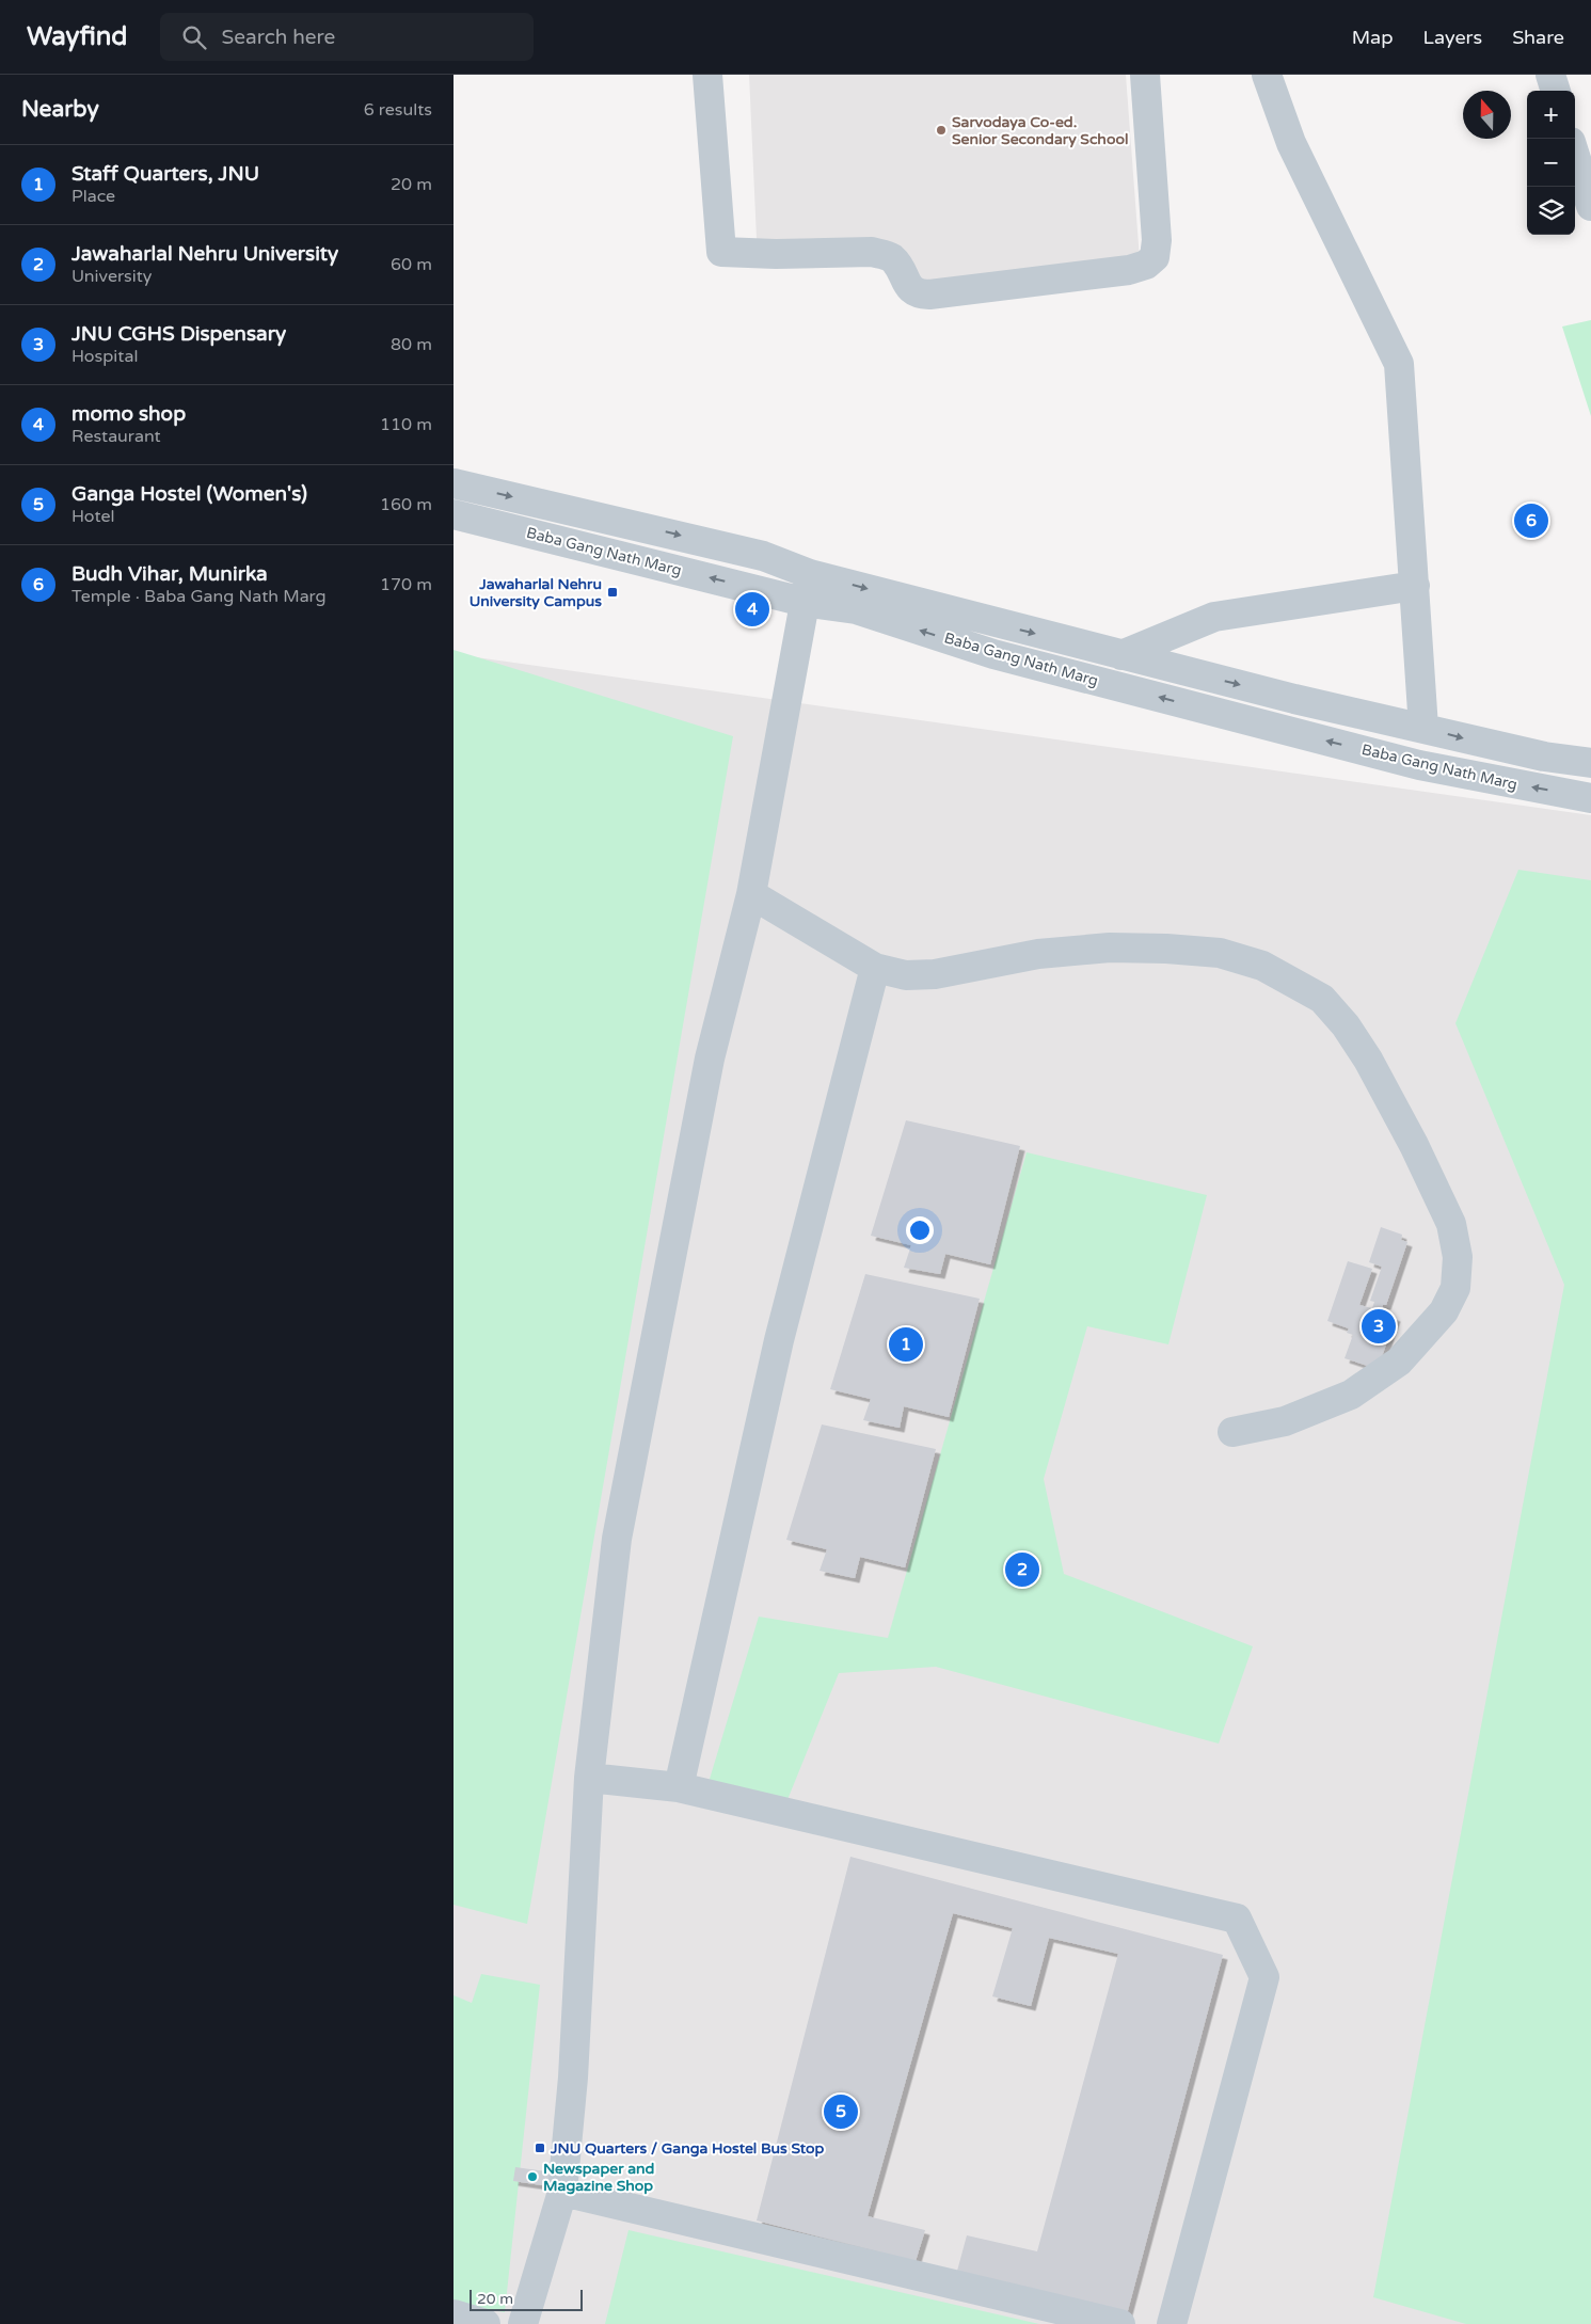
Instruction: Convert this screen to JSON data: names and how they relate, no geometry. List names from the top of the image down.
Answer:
{
  "streets": {
    "street": ["Baba Gang Nath Marg"]
  },
  "places": {
    "other": ["Sarvodaya Co-ed. Senior Secondary School", "Newspaper and Magazine Shop"],
    "transit": ["Jawaharlal Nehru University Campus", "JNU Quarters / Ganga Hostel Bus Stop"]
  },
  "scale_bar": "20 m",
  "north": "top",
  "page": {
    "header": "Wayfind",
    "search": "Search here",
    "nav": ["Map", "Layers", "Share"],
    "heading": ["Nearby", "6 results"],
    "map_buttons": ["+", "−"],
    "list": [
      {
        "mark": "1",
        "name": "Staff Quarters, JNU",
        "note": "Place",
        "value": "20 m"
      },
      {
        "mark": "2",
        "name": "Jawaharlal Nehru University",
        "note": "University",
        "value": "60 m"
      },
      {
        "mark": "3",
        "name": "JNU CGHS Dispensary",
        "note": "Hospital",
        "value": "80 m"
      },
      {
        "mark": "4",
        "name": "momo shop",
        "note": "Restaurant",
        "value": "110 m"
      },
      {
        "mark": "5",
        "name": "Ganga Hostel (Women's)",
        "note": "Hotel",
        "value": "160 m"
      },
      {
        "mark": "6",
        "name": "Budh Vihar, Munirka",
        "note": "Temple · Baba Gang Nath Marg",
        "value": "170 m"
      }
    ],
    "pins": [
      "6",
      "4",
      "3",
      "1",
      "2",
      "5"
    ],
    "scale": "20 m"
  }
}
